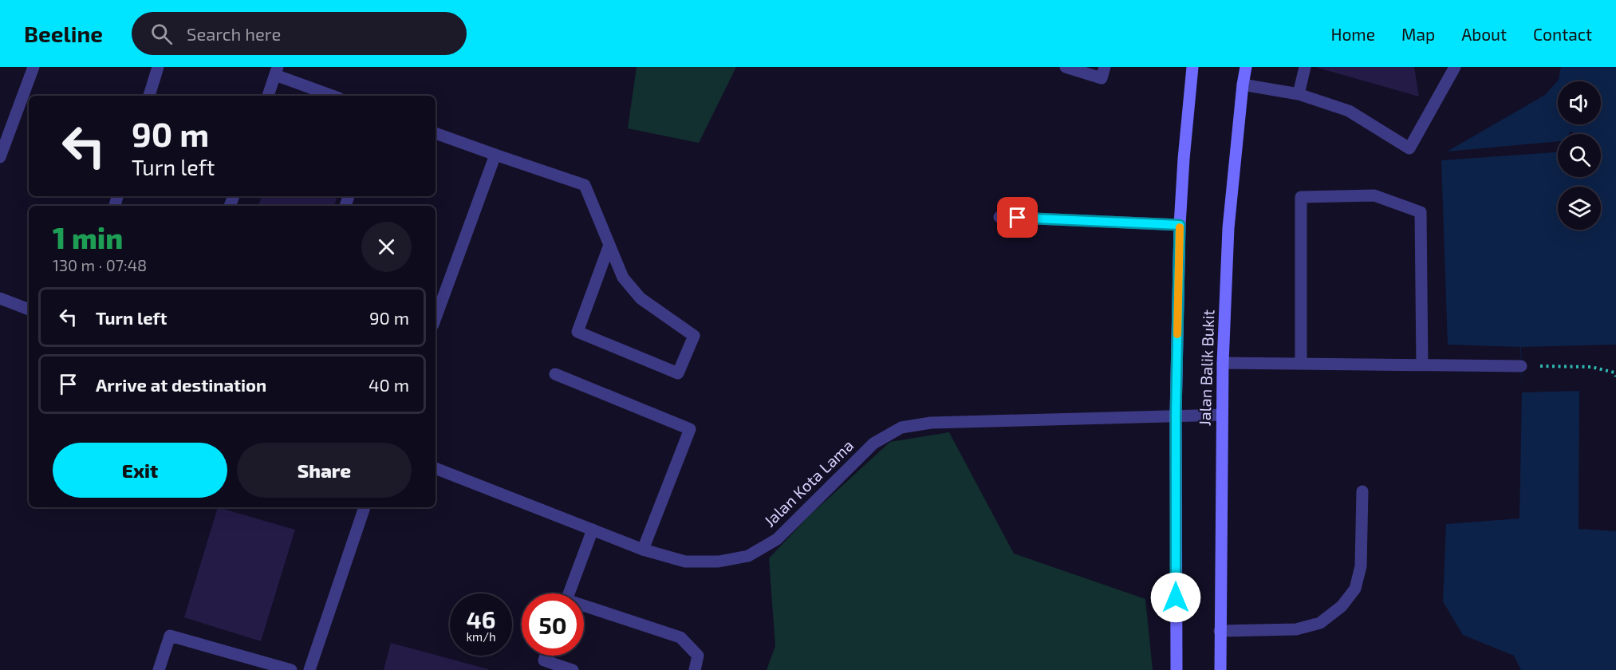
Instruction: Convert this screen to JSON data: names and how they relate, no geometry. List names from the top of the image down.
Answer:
{
  "streets": {
    "main road": ["Jalan Balik Bukit"],
    "street": ["Jalan Kota Lama"]
  },
  "crossings": [
    ["Jalan Balik Bukit", "Jalan Kota Lama"]
  ],
  "page": {
    "header": "Beeline",
    "search": "Search here",
    "nav": [
      "Home",
      "Map",
      "About",
      "Contact"
    ],
    "turn": ["90 m", "Turn left"],
    "heading": ["1 min", "130 m · 07:48"],
    "list": [
      {
        "name": "Turn left",
        "value": "90 m"
      },
      {
        "name": "Arrive at destination",
        "value": "40 m"
      }
    ],
    "buttons": ["Exit", "Share"],
    "speed": "46 km/h",
    "limit": "50"
  }
}
